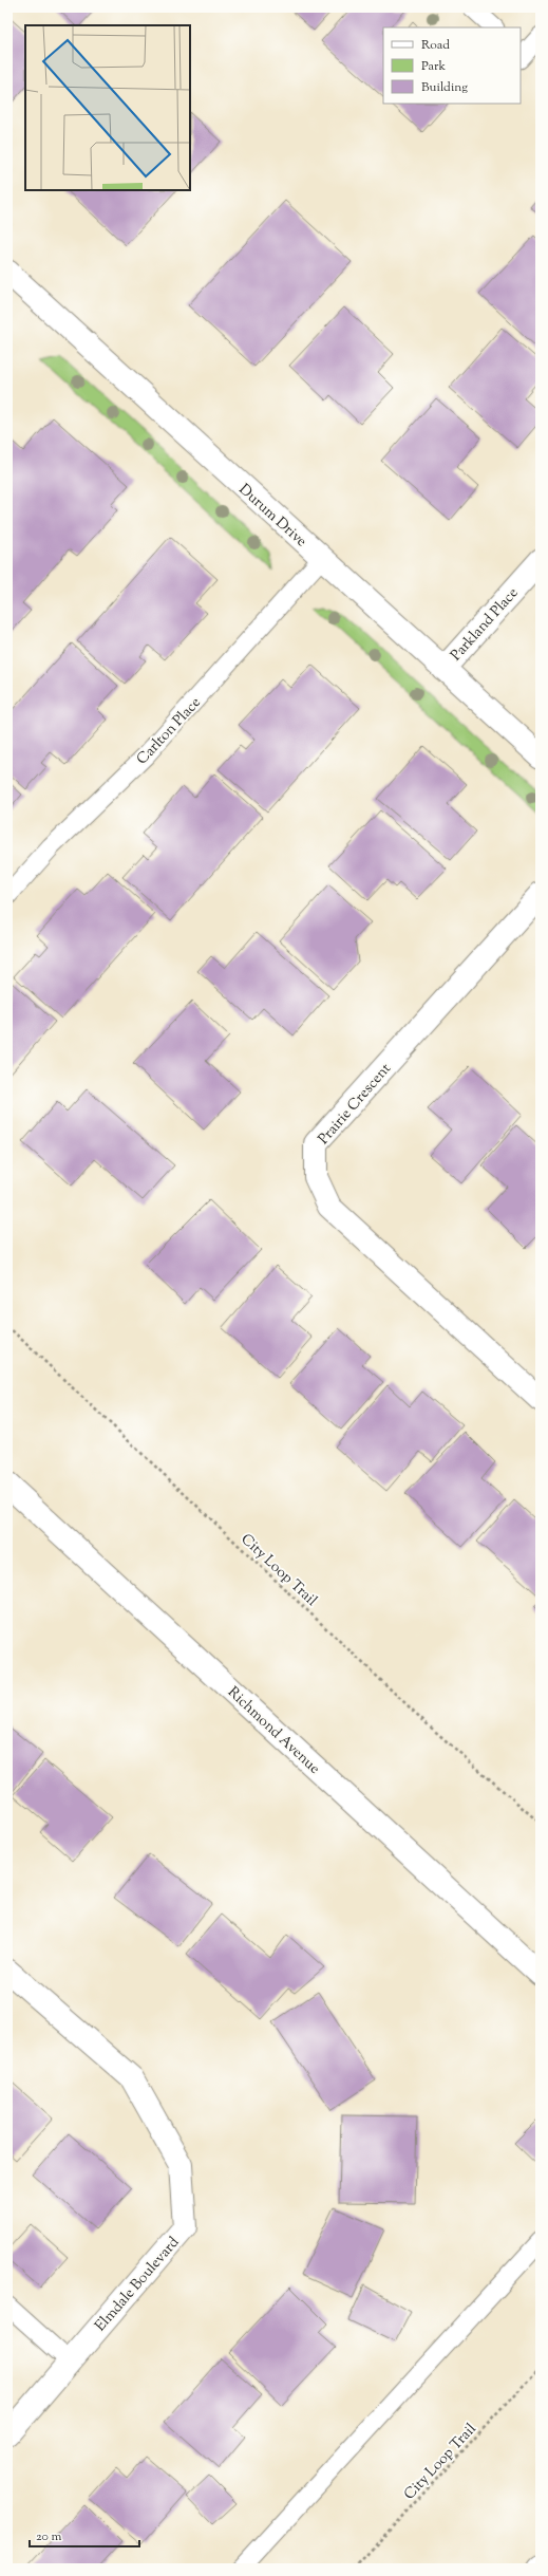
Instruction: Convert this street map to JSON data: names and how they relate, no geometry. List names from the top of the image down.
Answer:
{
  "streets": {
    "street": [
      "Durum Drive",
      "Parkland Place",
      "Prairie Crescent",
      "Richmond Avenue",
      "Elmdale Boulevard"
    ],
    "lane": ["Carlton Place"],
    "path": ["City Loop Trail"]
  },
  "crossings": [
    ["Durum Drive", "Parkland Place"],
    ["Durum Drive", "Carlton Place"]
  ],
  "legend": ["Road", "Park", "Building"],
  "scale_bar": "20 m"
}
